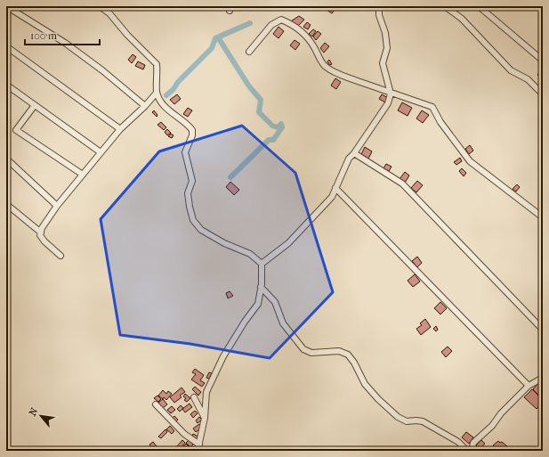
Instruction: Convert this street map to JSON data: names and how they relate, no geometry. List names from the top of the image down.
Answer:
{
  "scale_bar": "100 m",
  "north": "top left"
}
